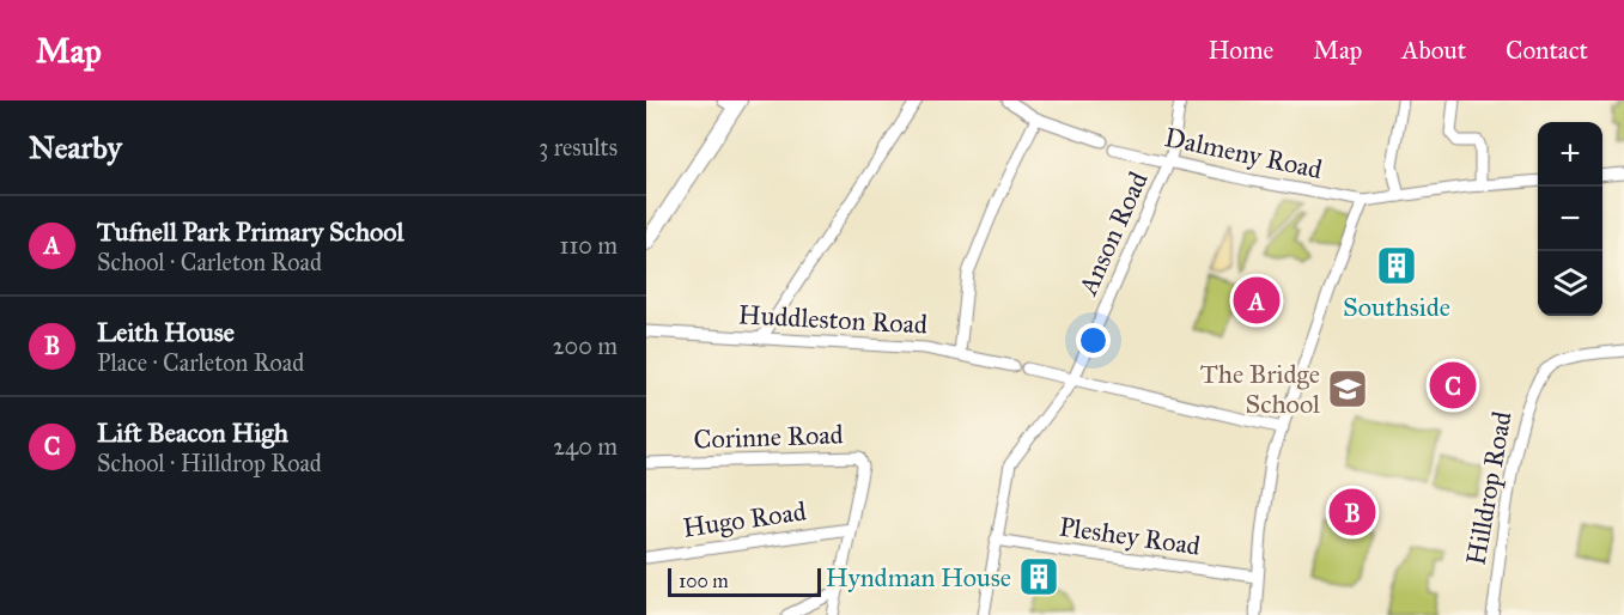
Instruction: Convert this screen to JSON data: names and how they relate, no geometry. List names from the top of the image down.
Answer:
{
  "streets": {
    "street": [
      "Dalmeny Road",
      "Anson Road",
      "Huddleston Road",
      "Corinne Road",
      "Hilldrop Road",
      "Hugo Road",
      "Pleshey Road"
    ]
  },
  "crossings": [
    ["Dalmeny Road", "Anson Road"],
    ["Anson Road", "Pleshey Road"],
    ["Corinne Road", "Hugo Road"]
  ],
  "places": {
    "building": ["Southside", "Hyndman House"],
    "school or university": ["The Bridge School"]
  },
  "scale_bar": "100 m",
  "page": {
    "header": "Map",
    "nav": [
      "Home",
      "Map",
      "About",
      "Contact"
    ],
    "heading": ["Nearby", "3 results"],
    "map_buttons": ["+", "−"],
    "list": [
      {
        "mark": "A",
        "name": "Tufnell Park Primary School",
        "note": "School · Carleton Road",
        "value": "110 m"
      },
      {
        "mark": "B",
        "name": "Leith House",
        "note": "Place · Carleton Road",
        "value": "200 m"
      },
      {
        "mark": "C",
        "name": "Lift Beacon High",
        "note": "School · Hilldrop Road",
        "value": "240 m"
      }
    ],
    "pins": ["A", "C", "B"],
    "scale": "100 m"
  }
}
